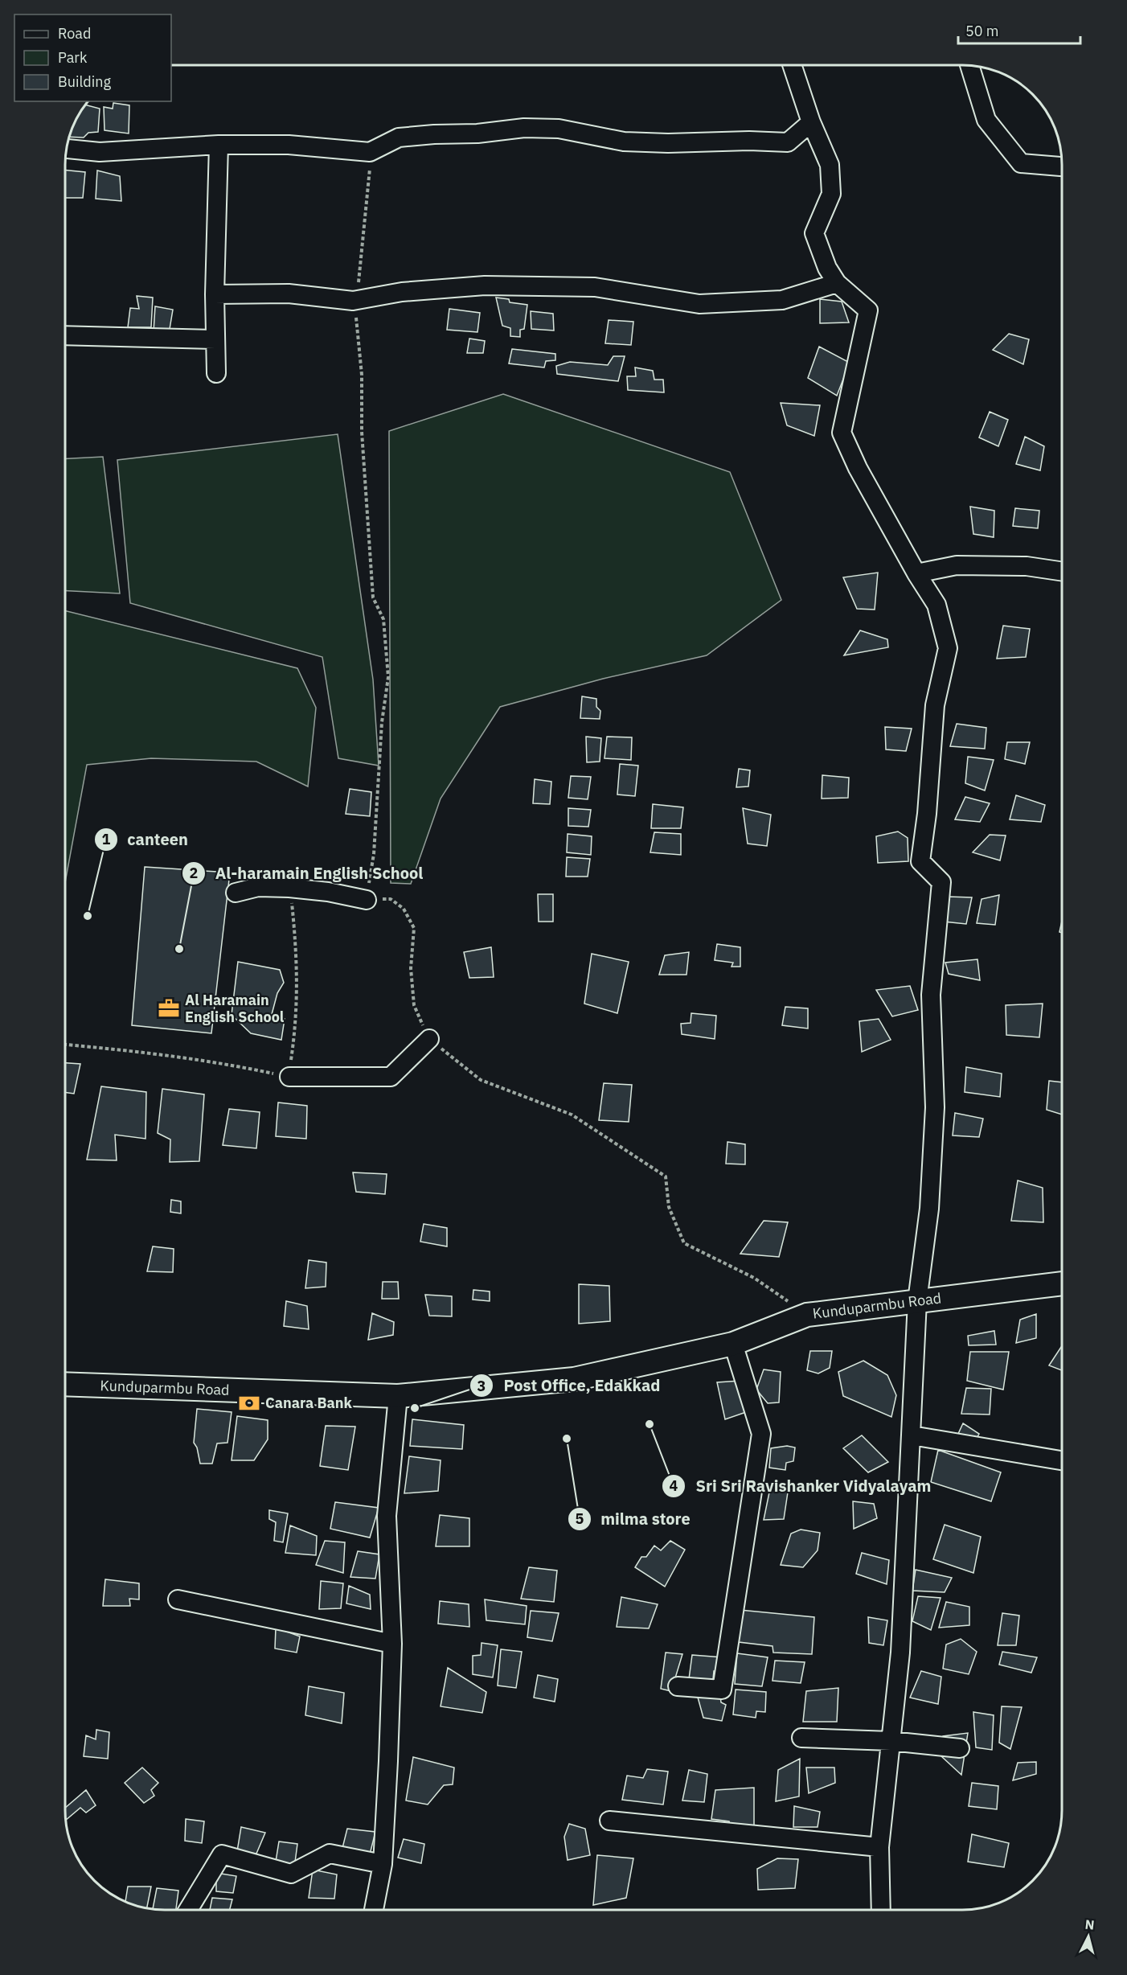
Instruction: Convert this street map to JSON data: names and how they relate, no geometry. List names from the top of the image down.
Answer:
{
  "streets": {
    "main road": ["Kunduparmbu Road"]
  },
  "places": {
    "other": [
      "canteen",
      "Al-haramain English School",
      "Post Office, Edakkad",
      "Sri Sri Ravishanker Vidyalayam",
      "milma store"
    ],
    "office": ["Al Haramain English School"],
    "bank": ["Canara Bank"]
  },
  "legend": ["Road", "Park", "Building"],
  "scale_bar": "50 m",
  "north": "top"
}
